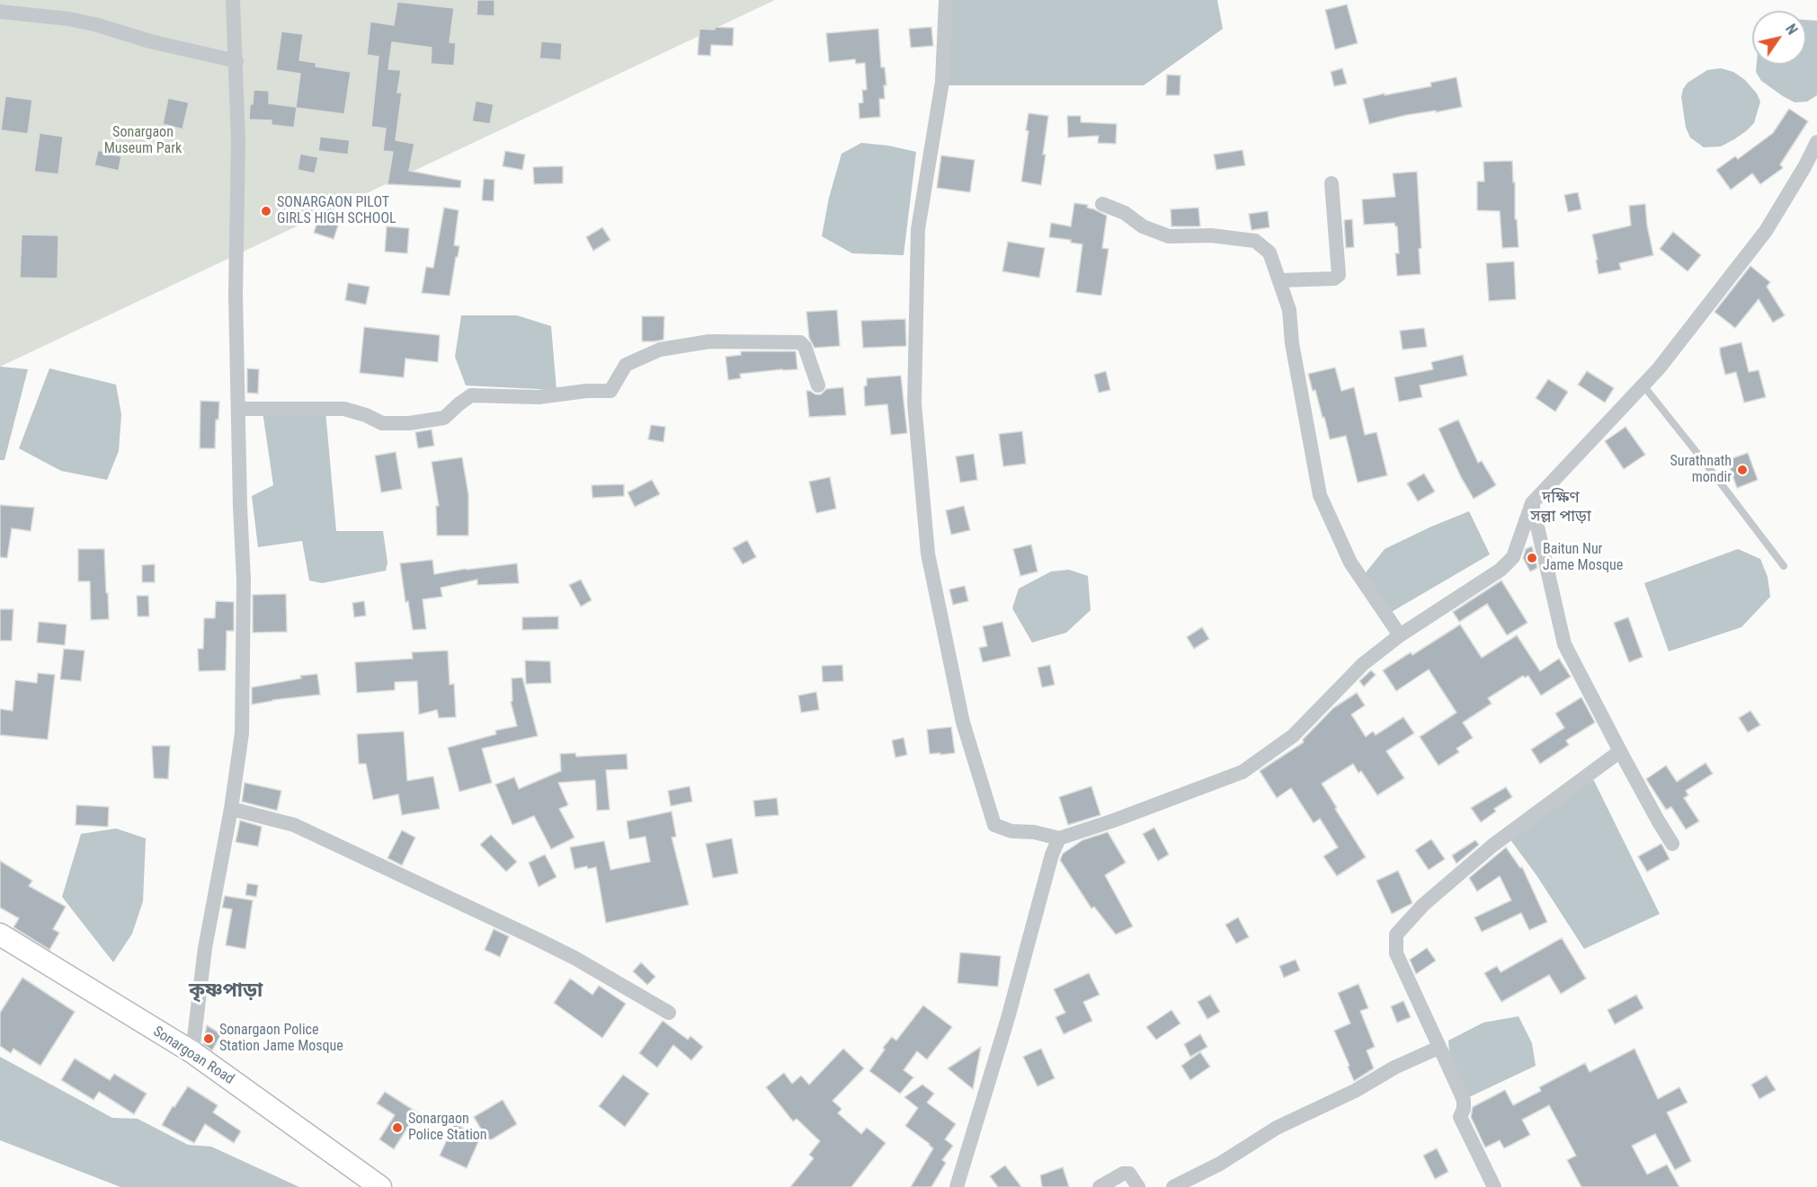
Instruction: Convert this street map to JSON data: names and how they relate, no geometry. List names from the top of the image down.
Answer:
{
  "streets": {
    "main road": ["Sonargoan Road"]
  },
  "districts": ["দক্ষিণ সল্লা পাড়া", "কৃষ্ণপাড়া"],
  "parks": ["Sonargaon Museum Park"],
  "places": [
    "SONARGAON PILOT GIRLS HIGH SCHOOL",
    "Surathnath mondir",
    "Baitun Nur Jame Mosque",
    "Sonargaon Police Station Jame Mosque",
    "Sonargaon Police Station"
  ],
  "north": "top right"
}
